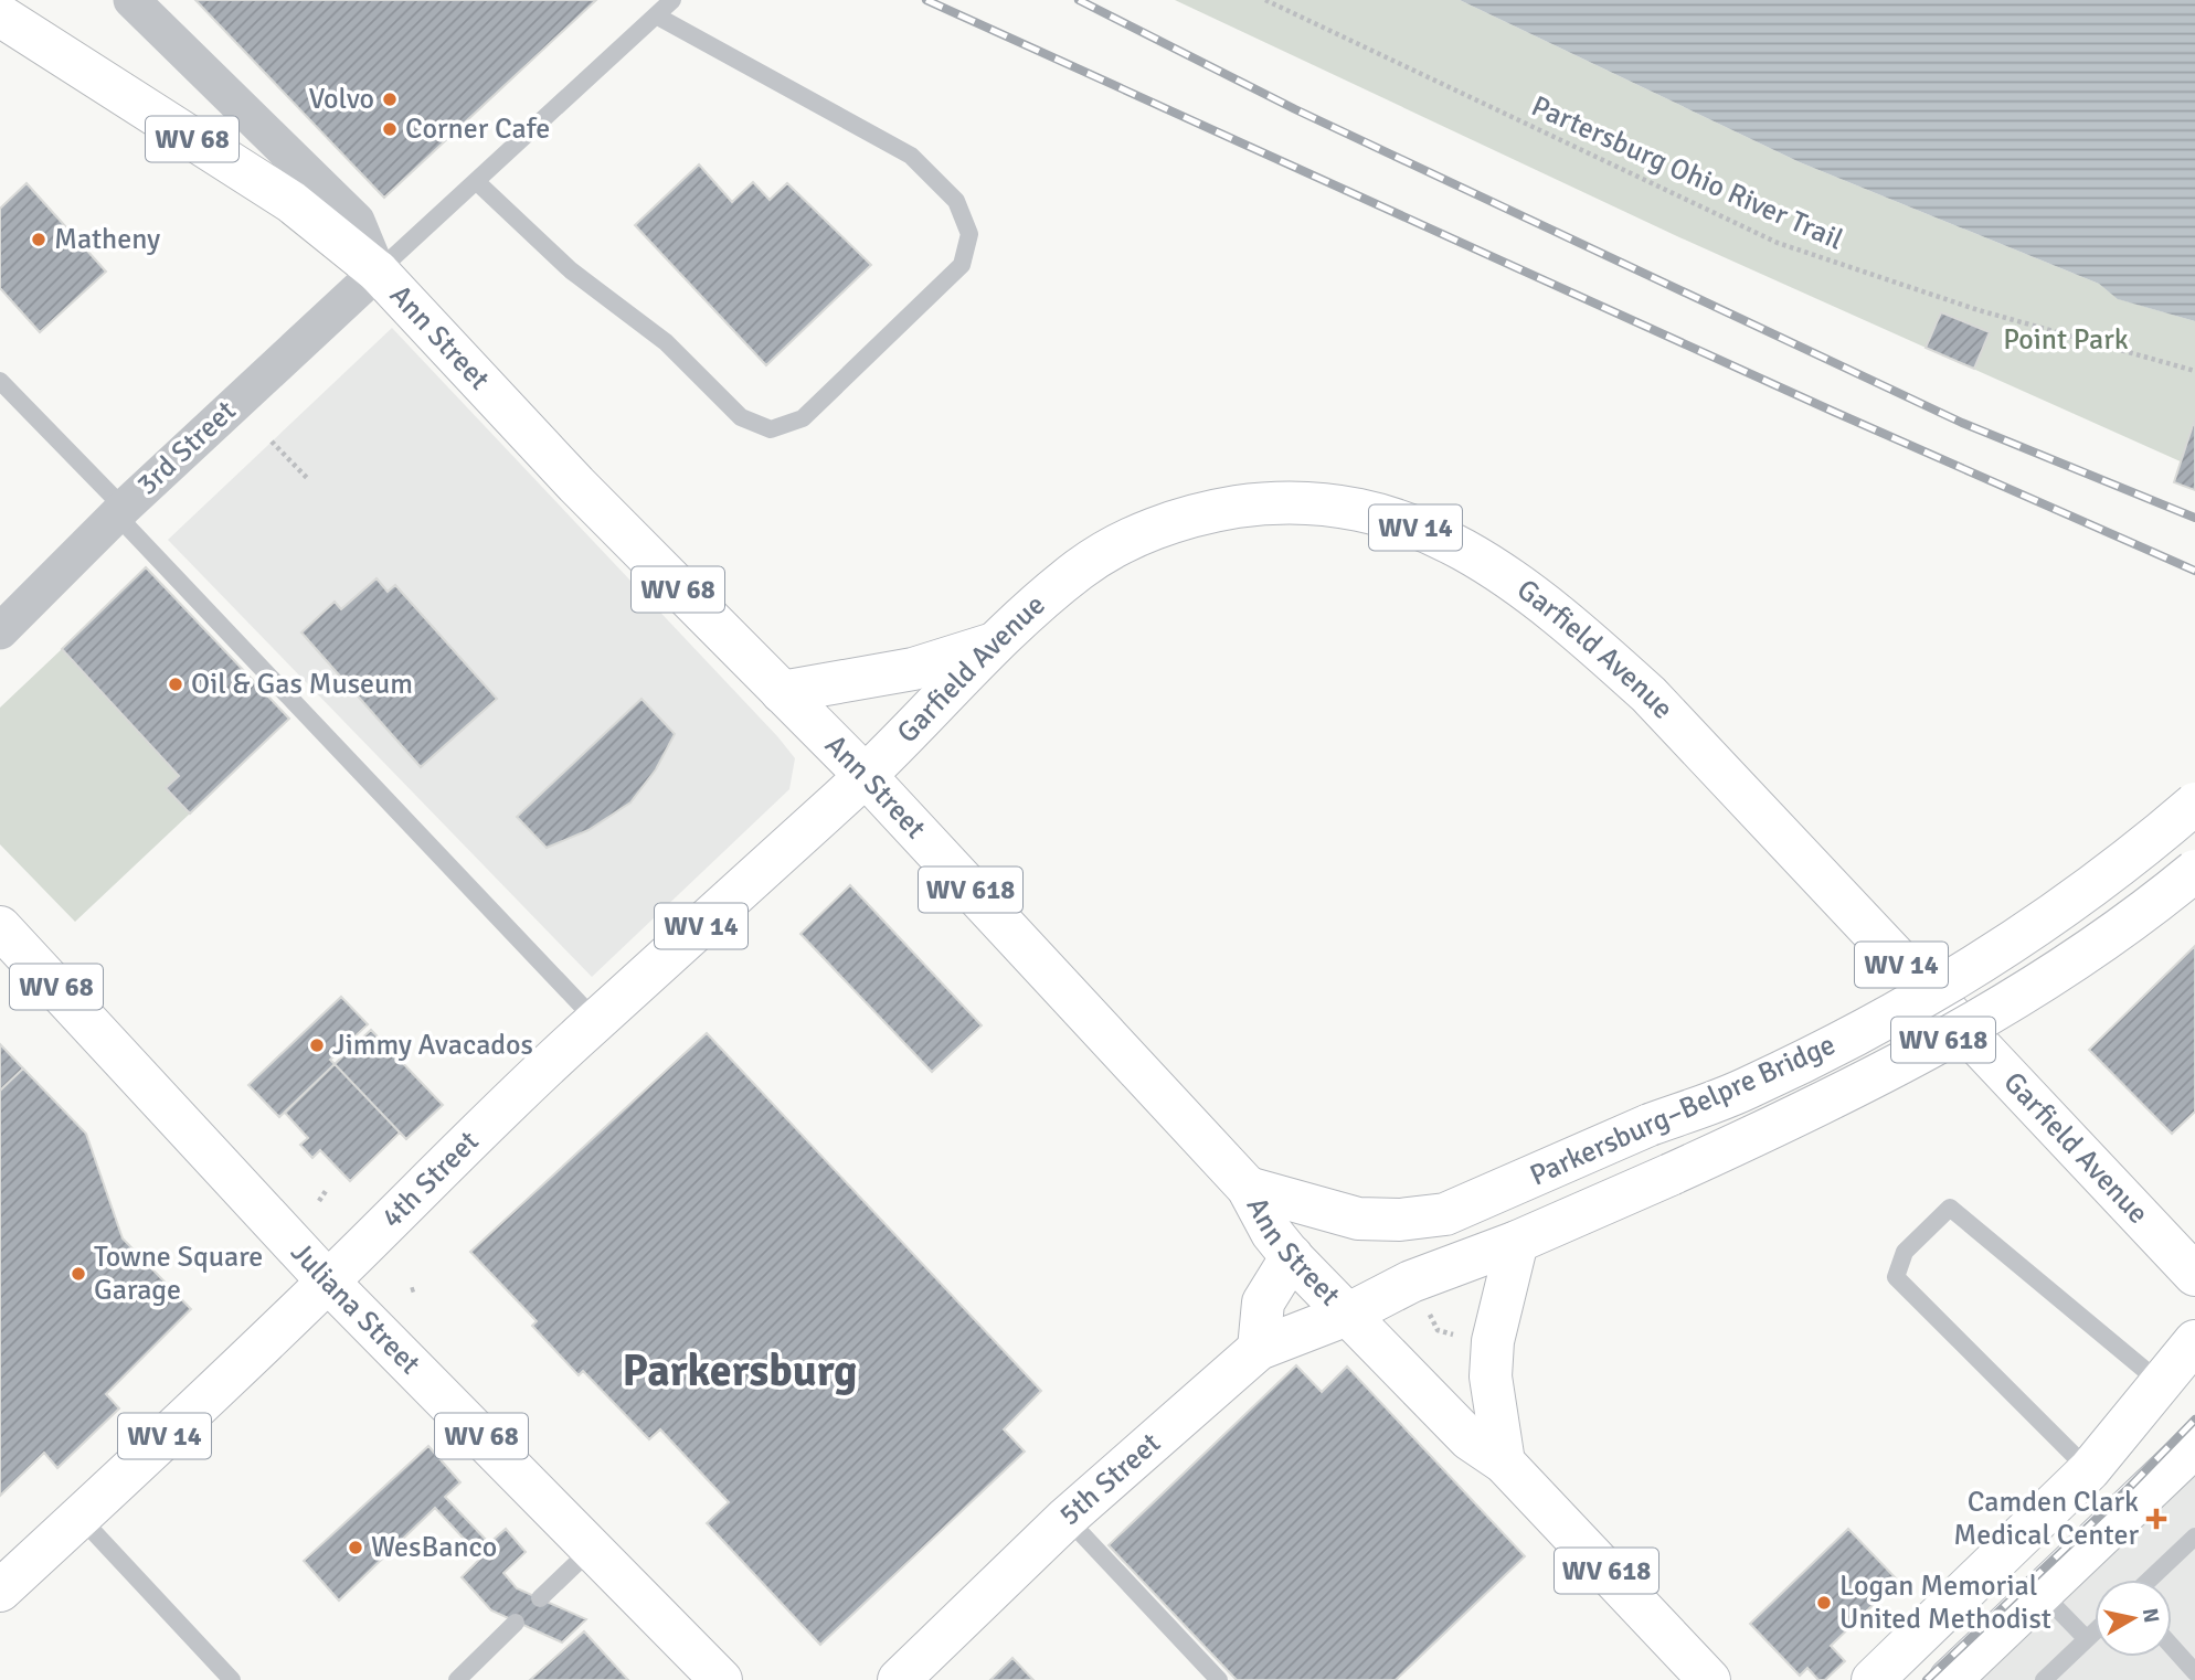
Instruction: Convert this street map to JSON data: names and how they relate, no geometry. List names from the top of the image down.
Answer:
{
  "streets": {
    "main road": [
      "WV 68",
      "Ann Street",
      "WV 14",
      "Garfield Avenue",
      "WV 618",
      "Parkersburg–Belpre Bridge",
      "4th Street",
      "Juliana Street",
      "5th Street"
    ],
    "street": ["3rd Street"],
    "path": ["Partersburg Ohio River Trail"]
  },
  "crossings": [
    ["WV 68", "Ann Street"],
    ["WV 68", "3rd Street"],
    ["Ann Street", "3rd Street"],
    ["Ann Street", "Garfield Avenue"],
    ["Ann Street", "Parkersburg–Belpre Bridge"],
    ["Ann Street", "4th Street"],
    ["Ann Street", "5th Street"],
    ["Garfield Avenue", "4th Street"],
    ["Parkersburg–Belpre Bridge", "5th Street"],
    ["4th Street", "Juliana Street"]
  ],
  "districts": ["Parkersburg"],
  "parks": ["Point Park"],
  "places": {
    "other": [
      "Volvo",
      "Corner Cafe",
      "Matheny",
      "Oil & Gas Museum",
      "Jimmy Avacados",
      "Towne Square Garage",
      "WesBanco",
      "Logan Memorial United Methodist"
    ],
    "health": ["Camden Clark Medical Center"]
  },
  "north": "right"
}
